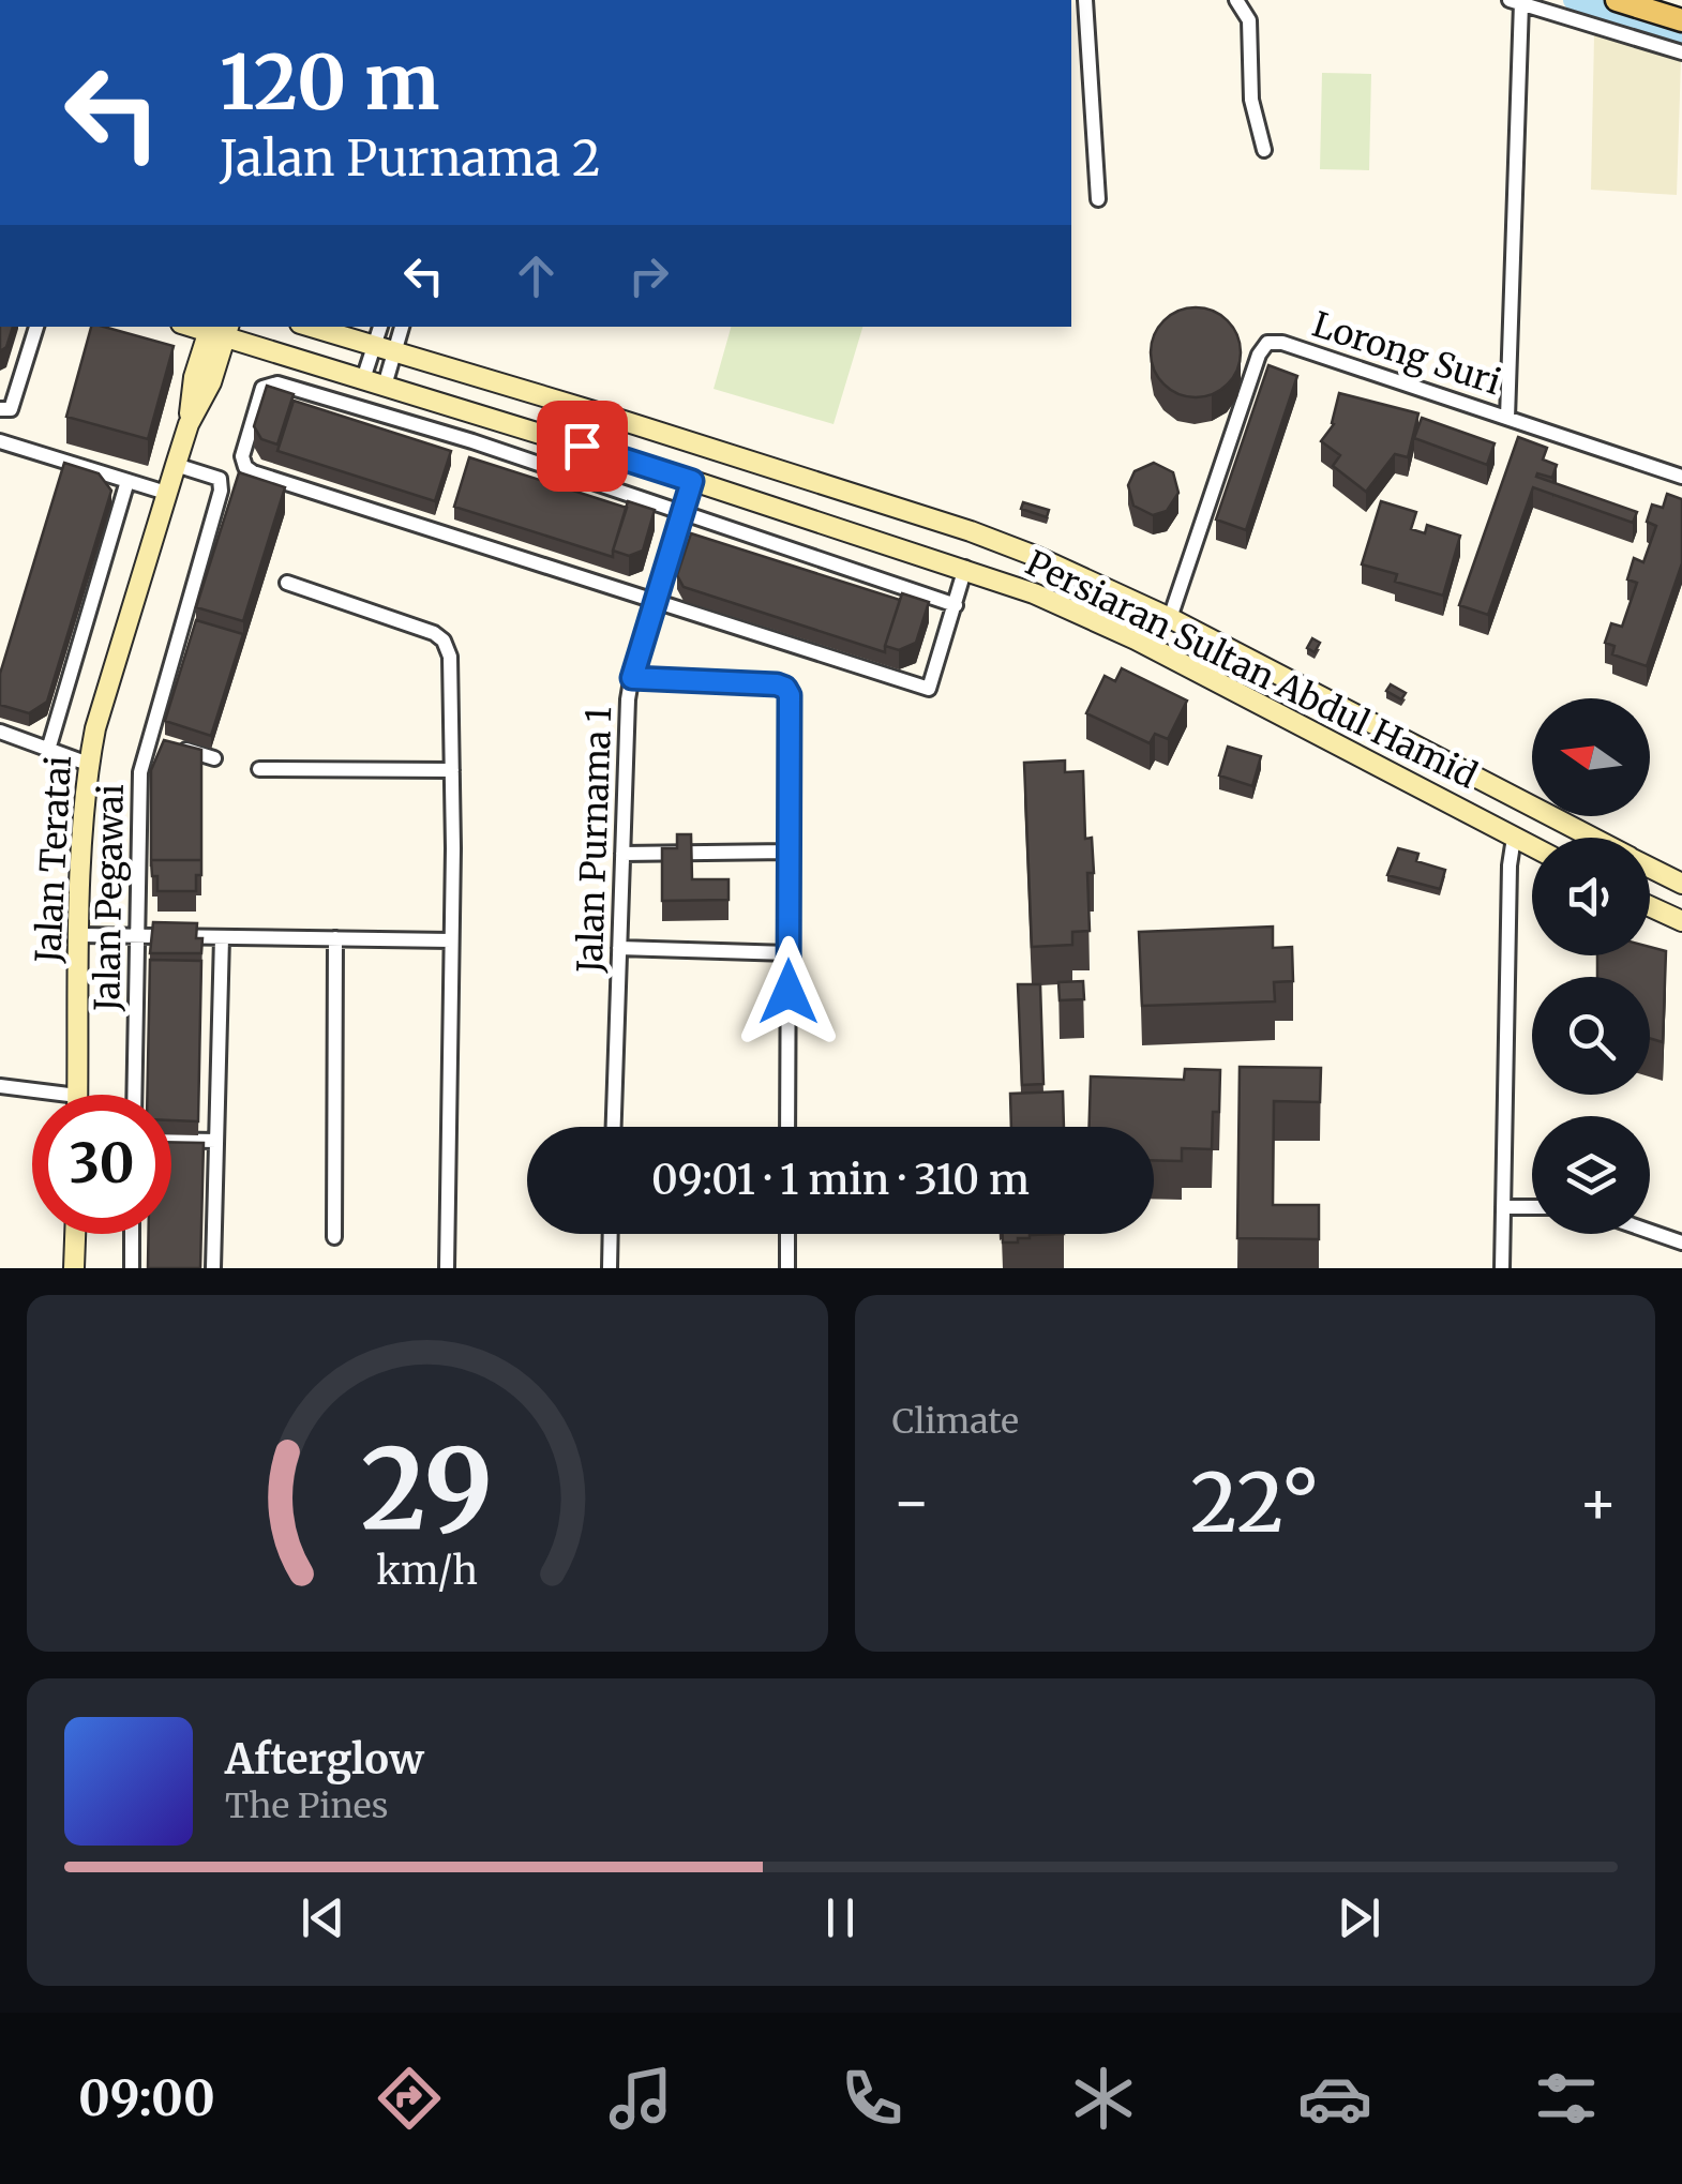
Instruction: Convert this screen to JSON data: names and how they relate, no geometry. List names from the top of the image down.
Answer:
{
  "streets": {
    "main road": ["Persiaran Sultan Abdul Hamid", "Jalan Teratai"],
    "street": ["Lorong Suri", "Jalan Purnama 1", "Jalan Pegawai"]
  },
  "crossings": [
    ["Lorong Suri", "Persiaran Sultan Abdul Hamid"],
    ["Persiaran Sultan Abdul Hamid", "Jalan Purnama 1"],
    ["Persiaran Sultan Abdul Hamid", "Jalan Teratai"],
    ["Jalan Teratai", "Jalan Pegawai"]
  ],
  "north": "left",
  "page": {
    "turn": ["120 m", "Jalan Purnama 2"],
    "limit": "30",
    "trip": "09:01 · 1 min · 310 m",
    "tile": "Climate",
    "heat": ["−", "22°", "+"],
    "song": ["Afterglow", "The Pines"],
    "tabs": "09:00",
    "gauge": ["29", "km/h"]
  }
}
